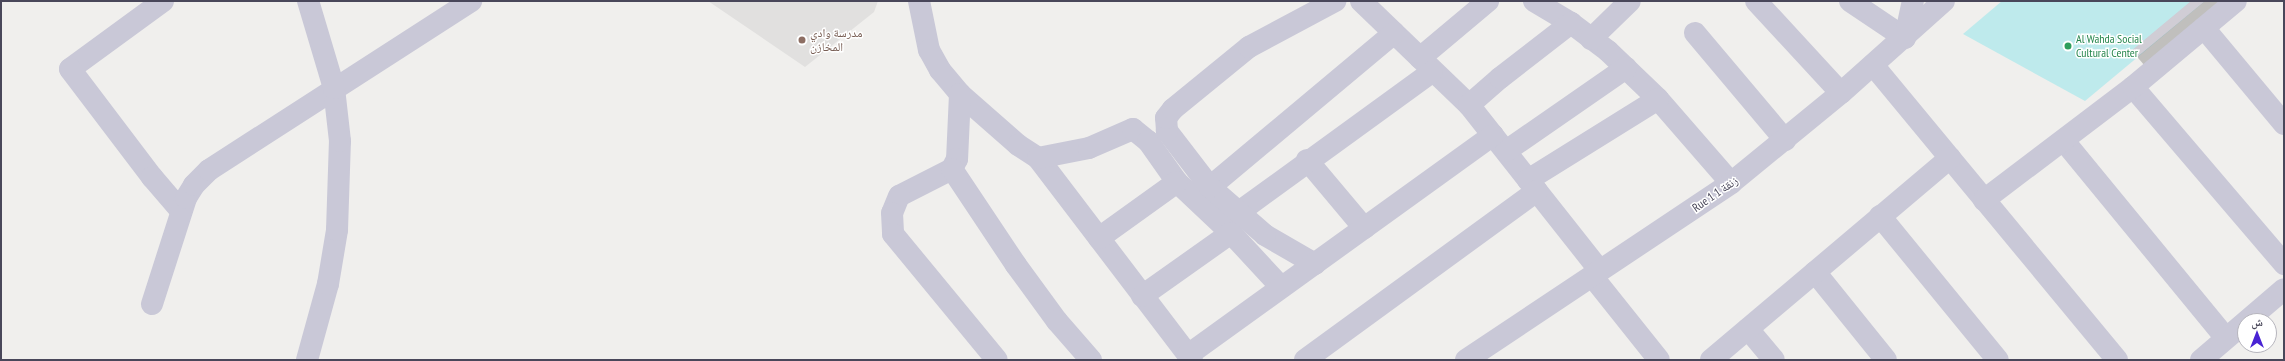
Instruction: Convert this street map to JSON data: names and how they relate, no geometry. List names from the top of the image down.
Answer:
{
  "streets": {
    "street": ["Rue 1 زنقة 1"]
  },
  "places": ["مدرسة وادي المخازن", "Al Wahda Social Cultural Center"],
  "north": "top"
}
